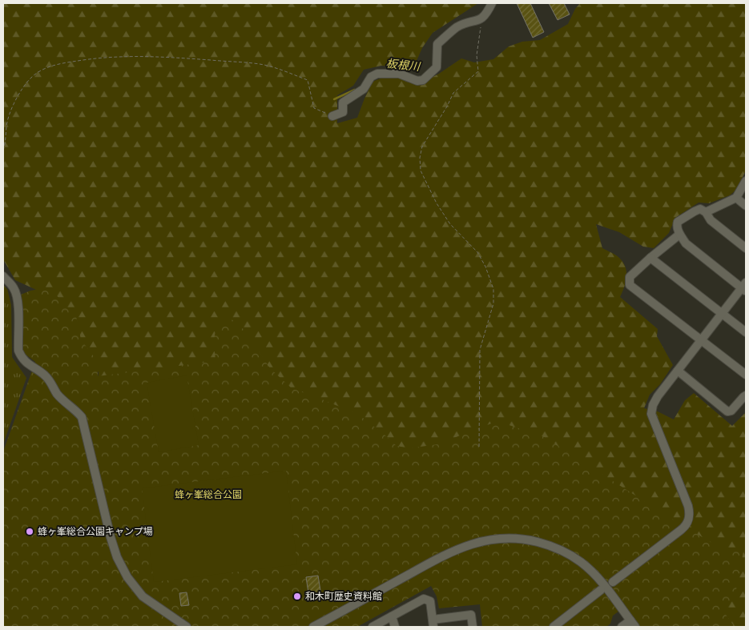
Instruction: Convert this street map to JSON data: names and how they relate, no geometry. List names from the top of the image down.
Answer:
{
  "water": ["板根川"],
  "parks": ["蜂ヶ峯総合公園"],
  "places": ["蜂ヶ峯総合公園キャンプ場", "和木町歴史資料館"]
}
